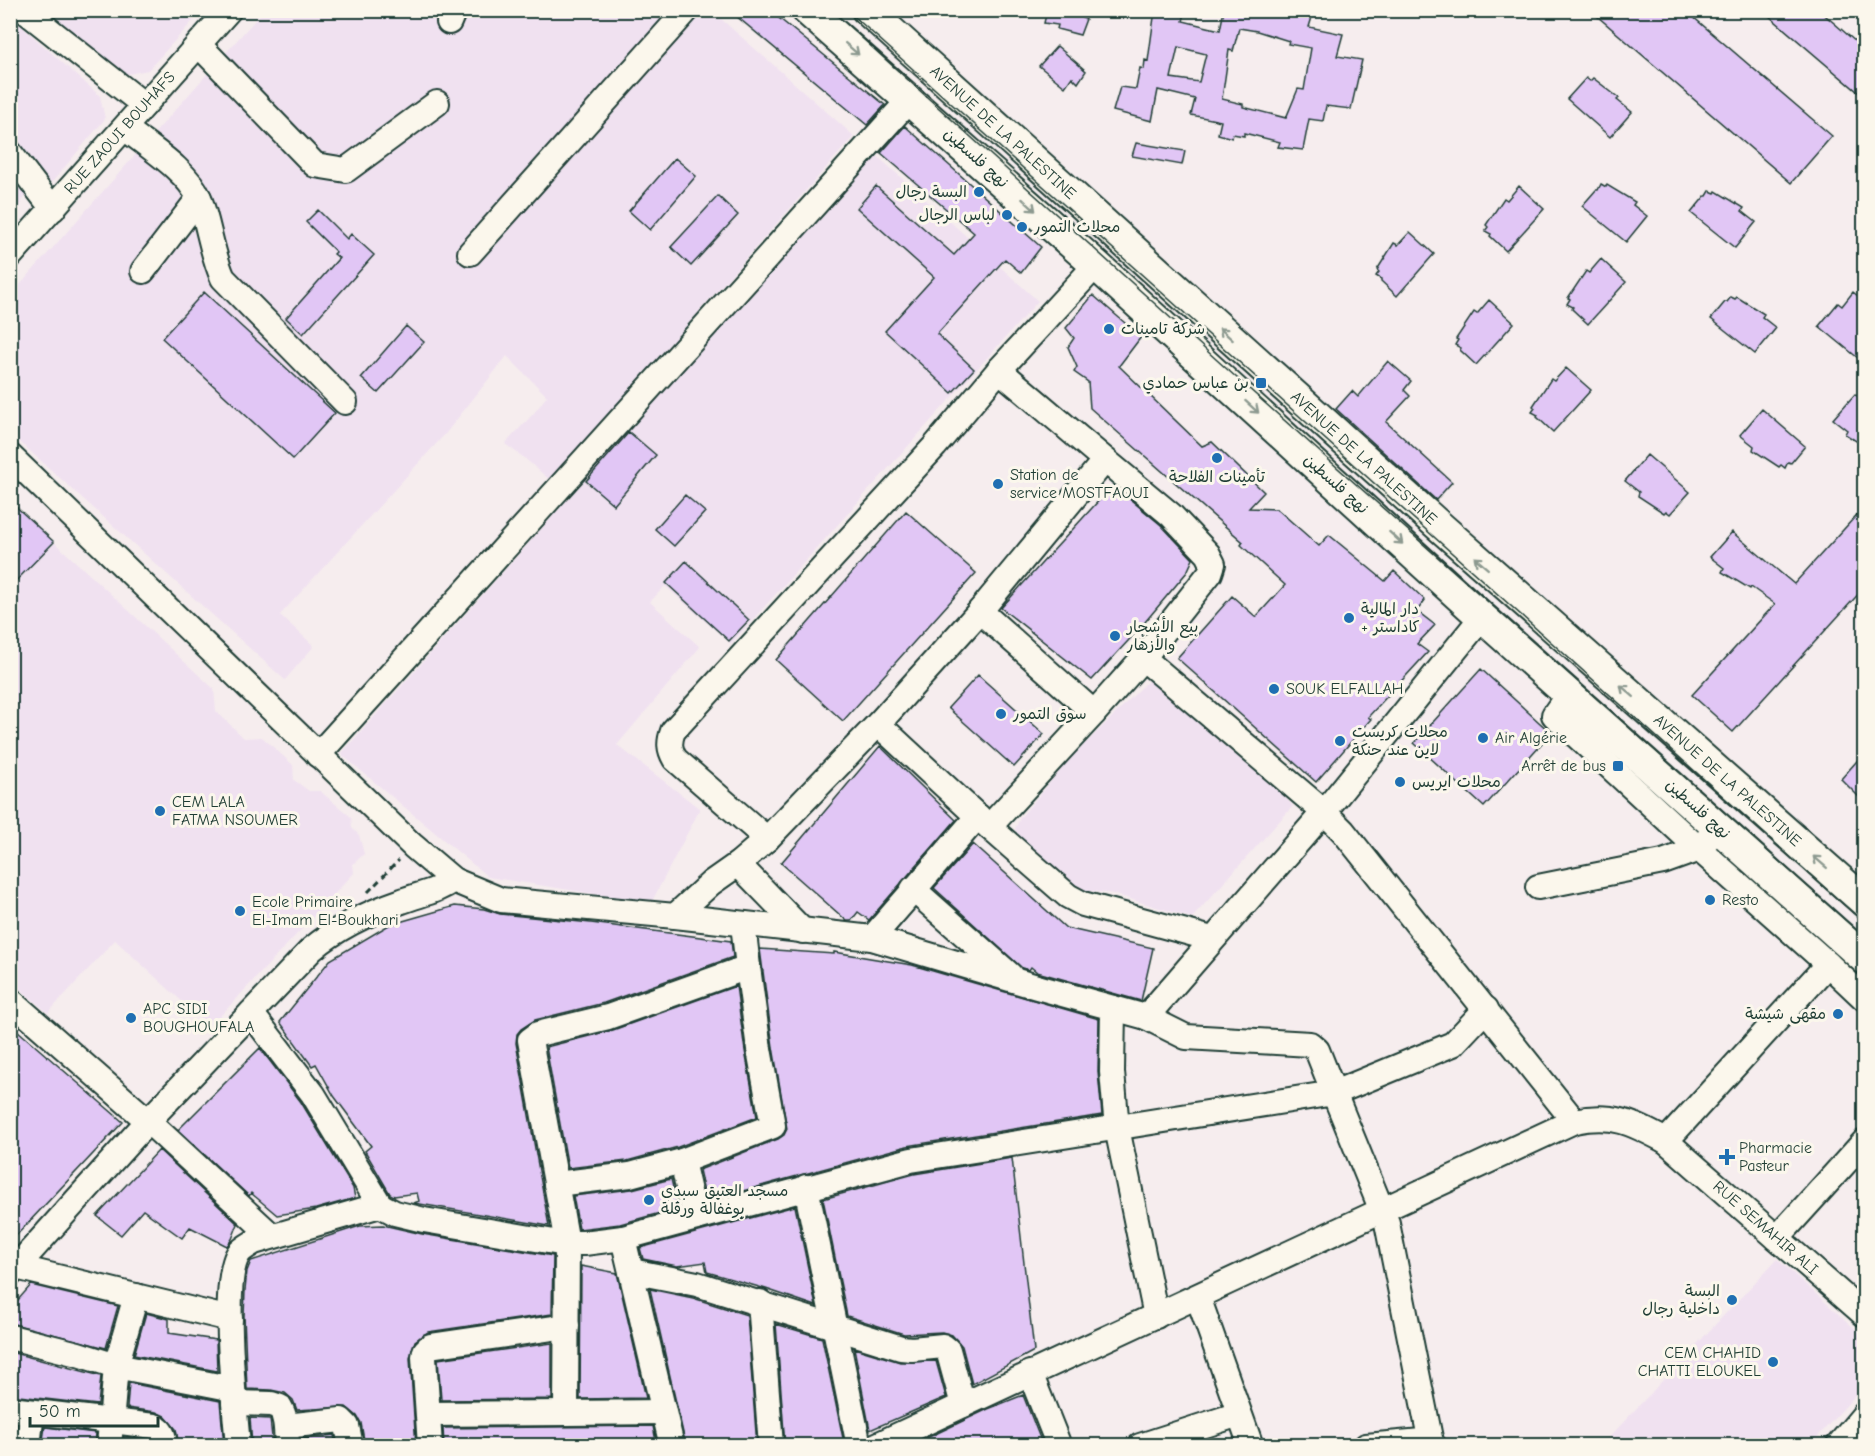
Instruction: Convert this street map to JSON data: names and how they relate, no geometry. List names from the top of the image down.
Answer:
{
  "streets": {
    "main road": ["AVENUE DE LA PALESTINE", "نهج فلسطين"],
    "street": ["RUE ZAOUI BOUHAFS", "RUE SEMAHIR ALI"]
  },
  "one_way": ["AVENUE DE LA PALESTINE", "نهج فلسطين"],
  "places": {
    "other": [
      "البسة رجال",
      "لباس الرجال",
      "محلات التمور",
      "شركة تامينات",
      "تأمينات الفلاحة",
      "Station de service MOSTFAOUI",
      "دار المالية + كاداستر",
      "بيع الأشجار والأزهار",
      "SOUK ELFALLAH",
      "سوق التمور",
      "Air Algérie",
      "محلات كريست لاين عند حنكة",
      "محلات ايريس",
      "CEM LALA FATMA NSOUMER",
      "Resto",
      "Ecole Primaire El-Imam El-Boukhari",
      "مقهى شيشة",
      "APC SIDI BOUGHOUFALA",
      "مسجد العتيق سبدي بوغفالة ورقلة",
      "البسة داخلية رجال",
      "CEM CHAHID CHATTI ELOUKEL"
    ],
    "transit": ["بن عباس حمادي", "Arrêt de bus"],
    "health": ["Pharmacie Pasteur"]
  },
  "scale_bar": "50 m"
}
